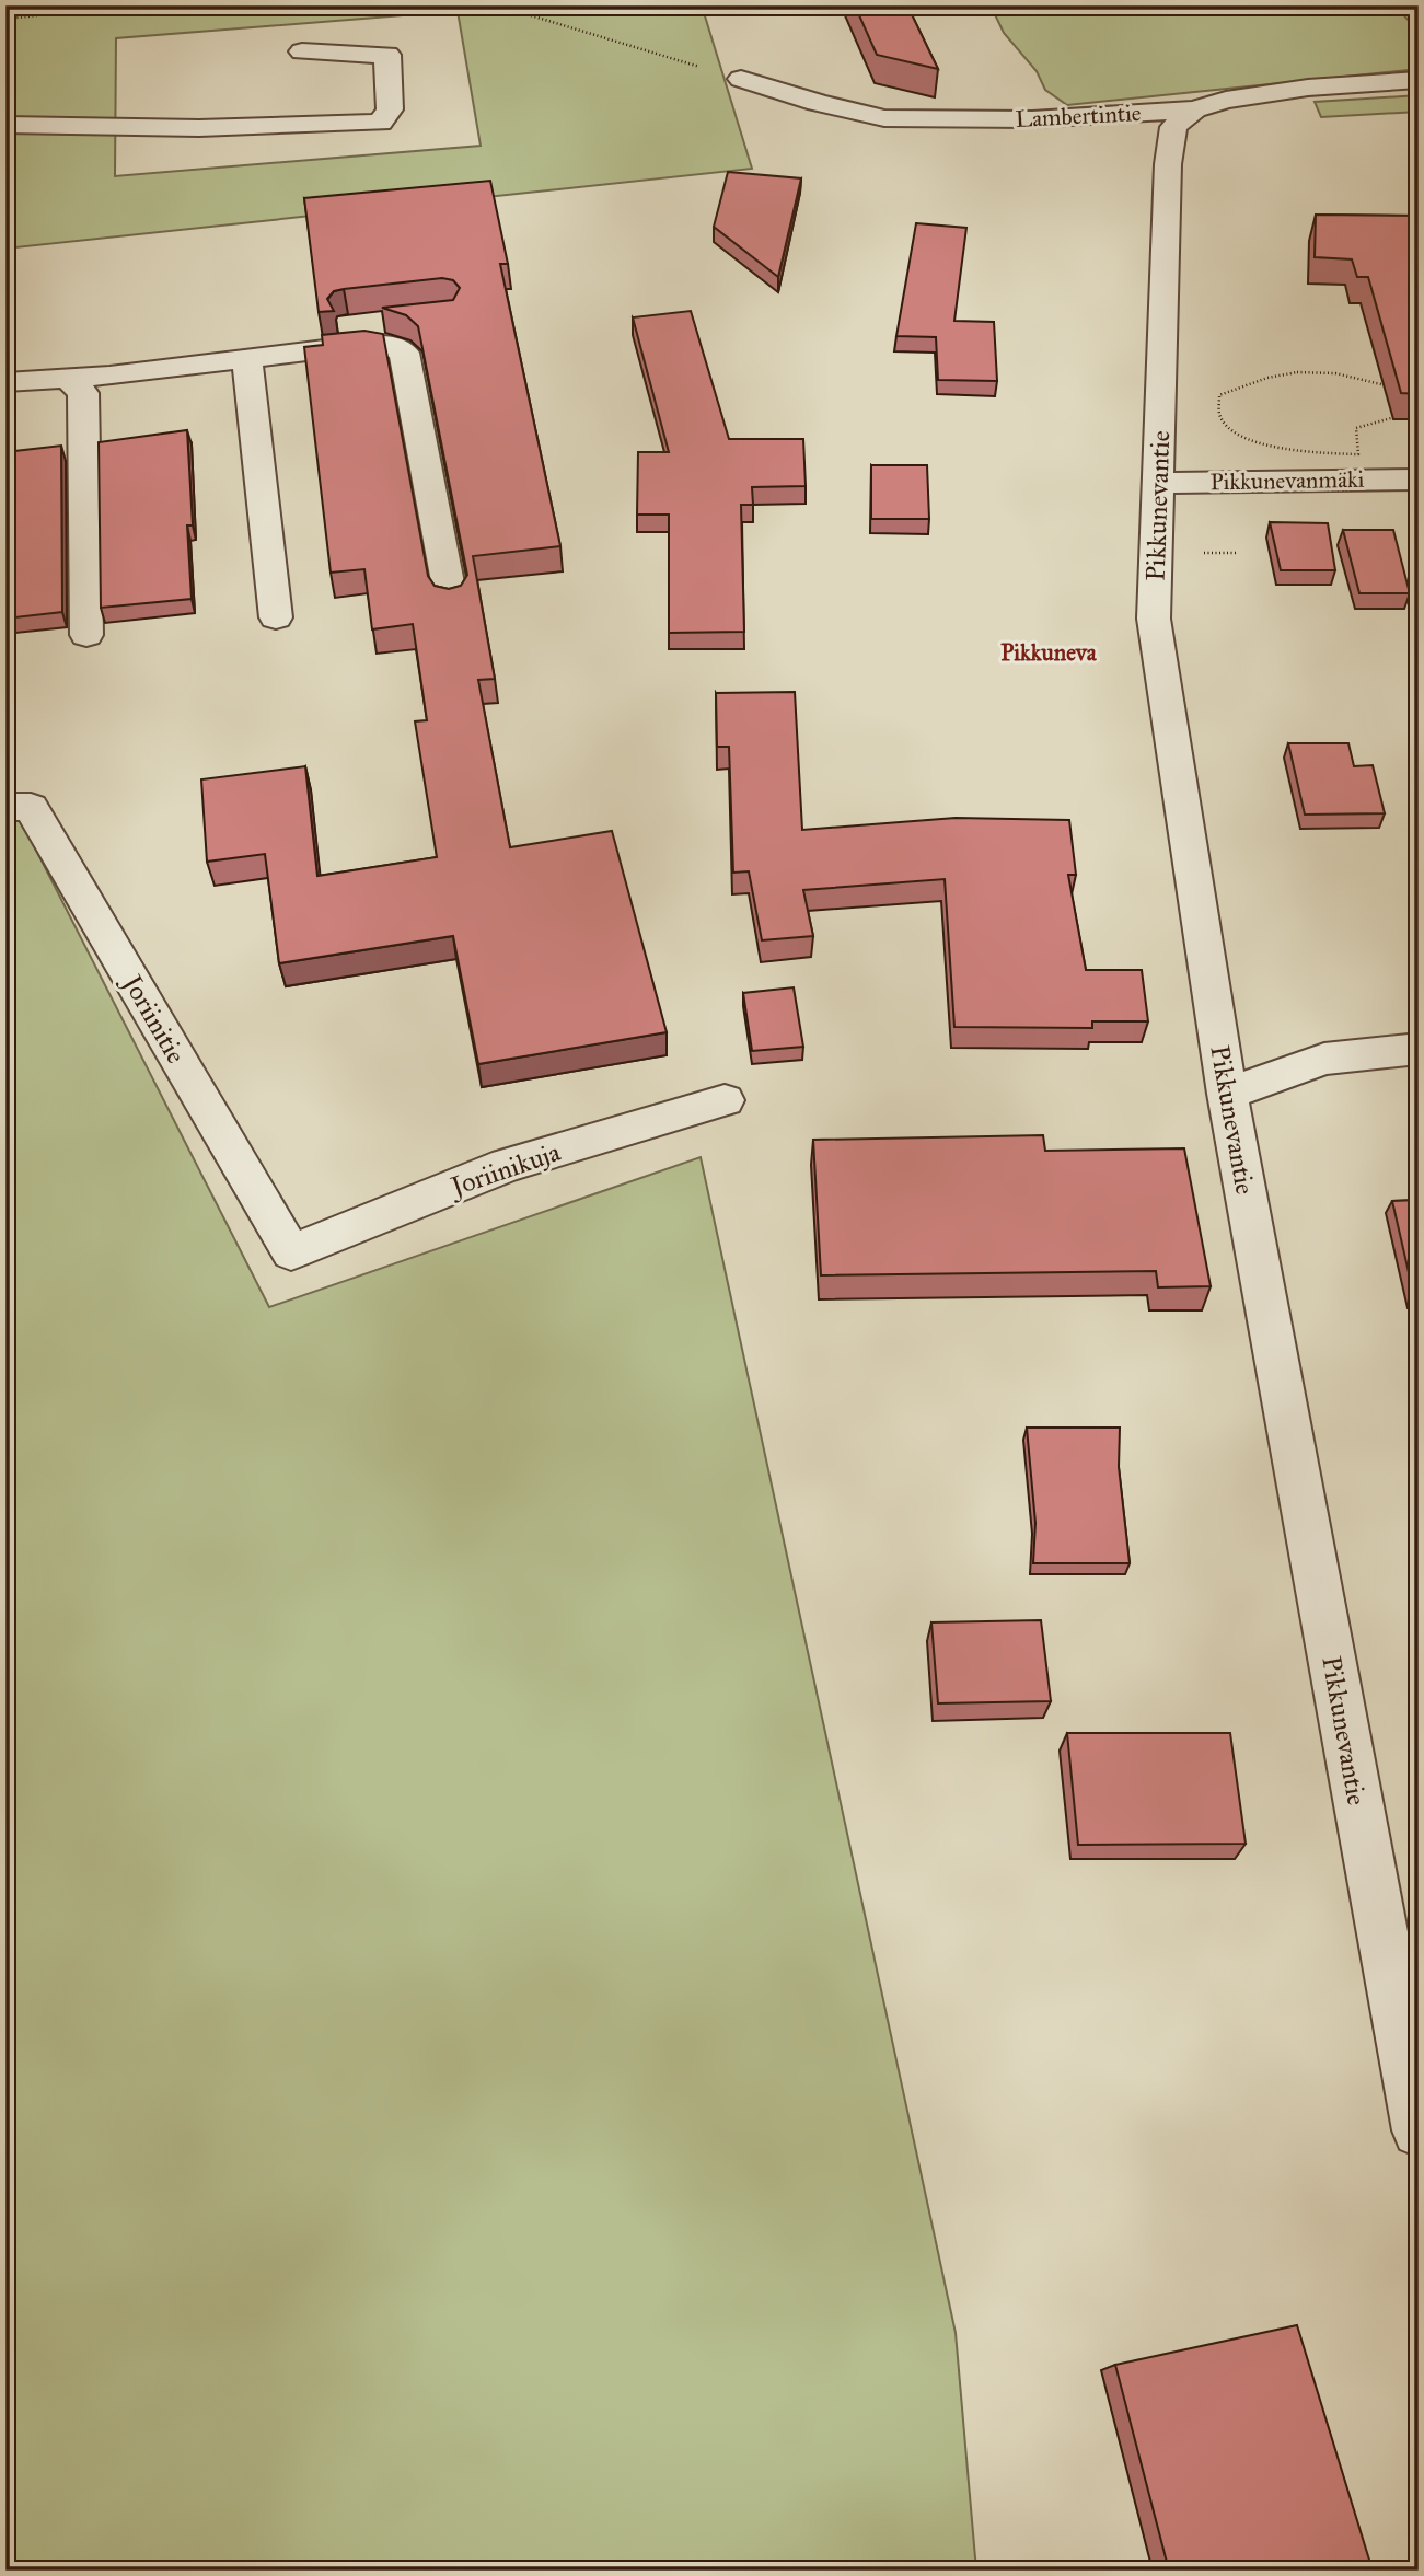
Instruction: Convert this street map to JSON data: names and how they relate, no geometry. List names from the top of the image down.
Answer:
{
  "streets": {
    "street": [
      "Lambertintie",
      "Pikkunevanmäki",
      "Pikkunevantie",
      "Joriinitie",
      "Joriinikuja"
    ]
  },
  "crossings": [
    ["Lambertintie", "Pikkunevantie"],
    ["Pikkunevanmäki", "Pikkunevantie"],
    ["Joriinitie", "Joriinikuja"]
  ],
  "districts": ["Pikkuneva"]
}
